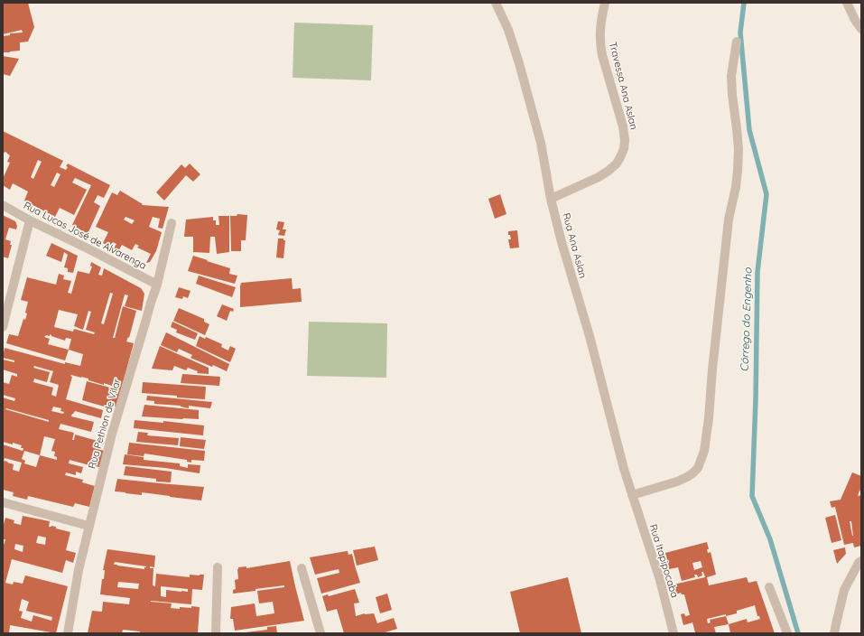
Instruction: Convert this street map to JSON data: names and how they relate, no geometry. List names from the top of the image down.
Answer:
{
  "streets": {
    "street": [
      "Travessa Ana Aslan",
      "Rua Lucas José de Alvarenga",
      "Rua Ana Aslan",
      "Rua Pethion de Vilar",
      "Rua Itapipocaba"
    ]
  },
  "crossings": [
    ["Travessa Ana Aslan", "Rua Ana Aslan"],
    ["Rua Lucas José de Alvarenga", "Rua Pethion de Vilar"],
    ["Rua Ana Aslan", "Rua Itapipocaba"]
  ],
  "water": ["Córrego do Engenho"]
}
